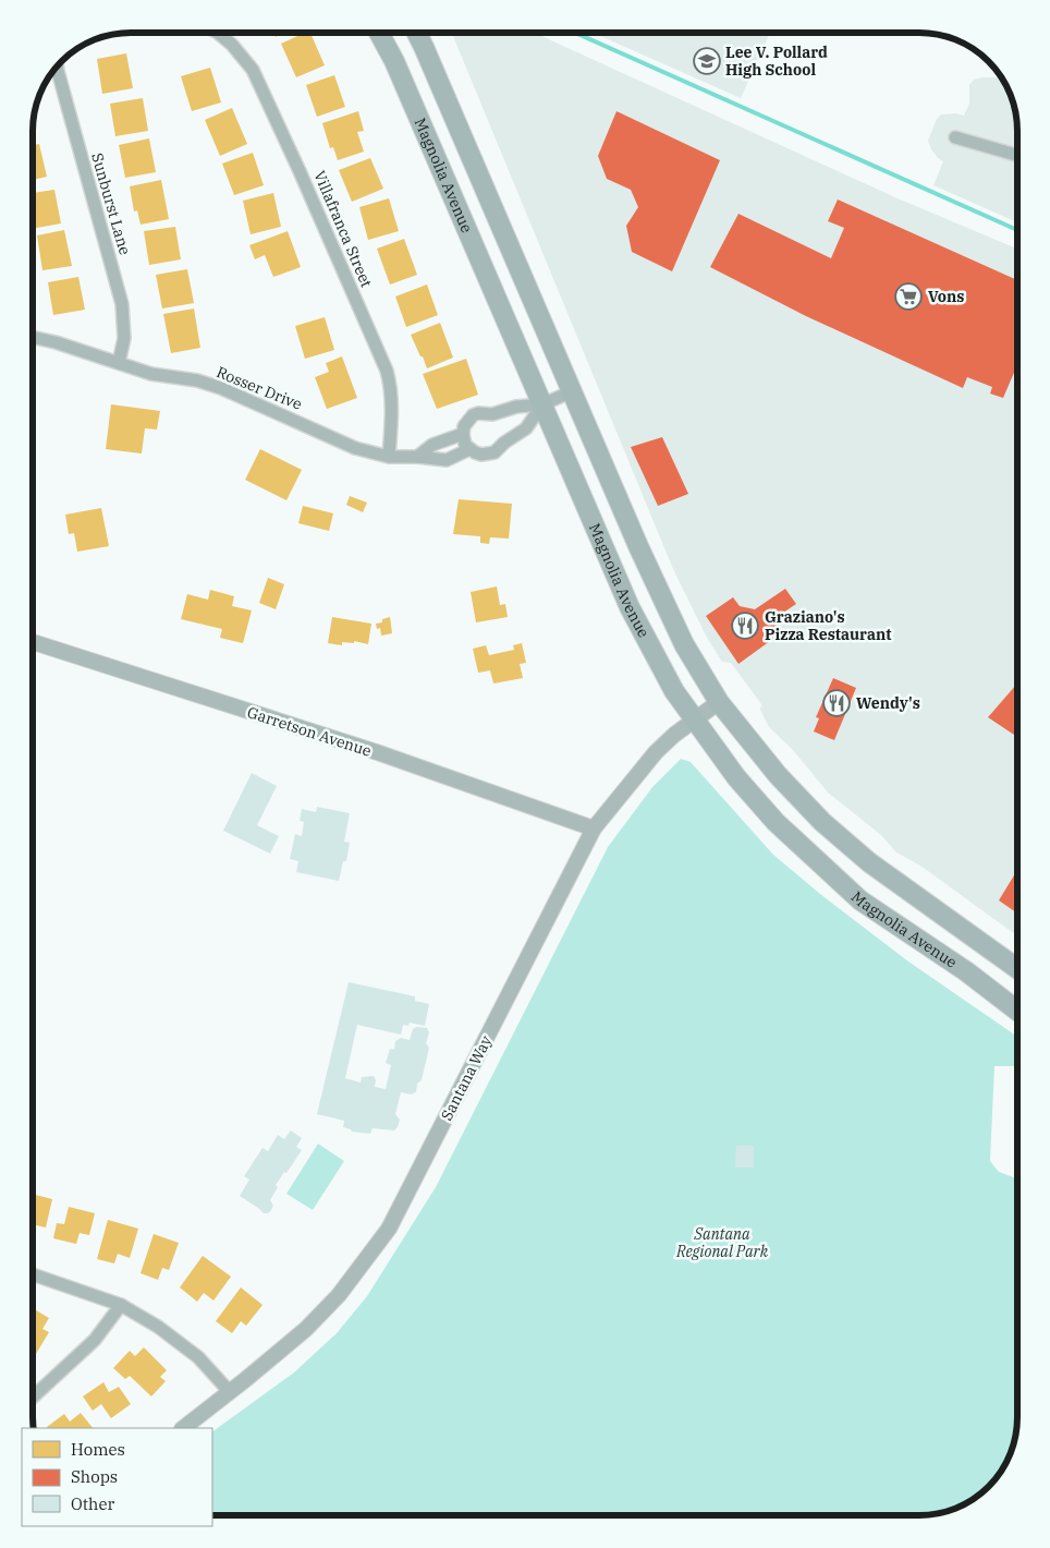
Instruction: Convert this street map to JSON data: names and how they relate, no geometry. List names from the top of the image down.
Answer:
{
  "streets": {
    "main road": ["Magnolia Avenue"],
    "street": [
      "Sunburst Lane",
      "Villafranca Street",
      "Rosser Drive",
      "Garretson Avenue",
      "Santana Way"
    ]
  },
  "crossings": [
    ["Magnolia Avenue", "Santana Way"],
    ["Sunburst Lane", "Rosser Drive"],
    ["Villafranca Street", "Rosser Drive"],
    ["Garretson Avenue", "Santana Way"]
  ],
  "parks": ["Santana Regional Park"],
  "places": {
    "school or university": ["Lee V. Pollard High School"],
    "supermarket": ["Vons"],
    "restaurant": ["Graziano's Pizza Restaurant", "Wendy's"]
  },
  "legend": ["Homes", "Shops", "Other"]
}
